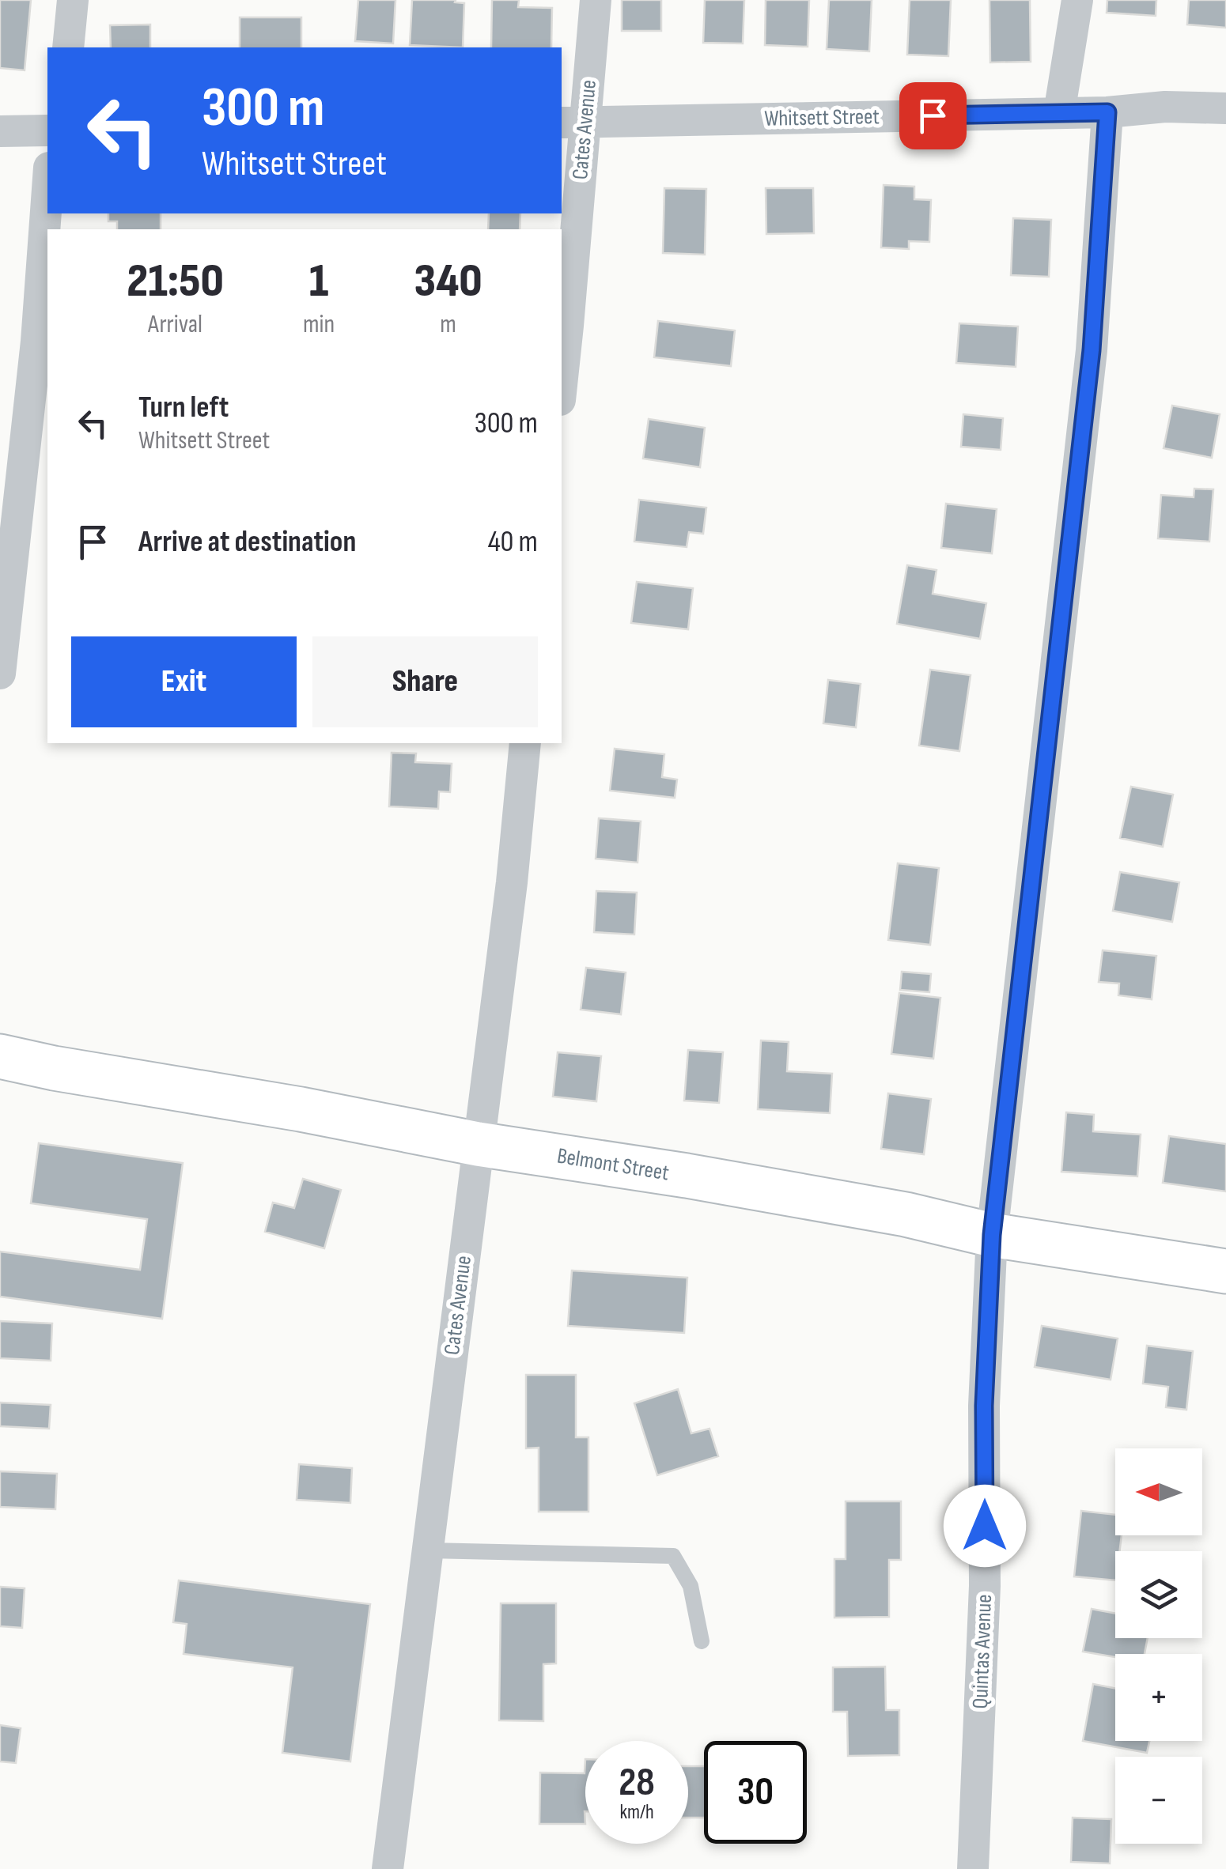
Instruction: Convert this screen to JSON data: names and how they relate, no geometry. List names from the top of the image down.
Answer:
{
  "streets": {
    "street": [
      "Whitsett Street",
      "Cates Avenue",
      "Belmont Street",
      "Quintas Avenue"
    ]
  },
  "crossings": [
    ["Whitsett Street", "Cates Avenue"],
    ["Whitsett Street", "Quintas Avenue"],
    ["Cates Avenue", "Belmont Street"],
    ["Belmont Street", "Quintas Avenue"]
  ],
  "north": "left",
  "page": {
    "turn": ["300 m", "Whitsett Street"],
    "eta": [
      "21:50",
      "Arrival",
      "1",
      "min",
      "340",
      "m"
    ],
    "list": [
      {
        "name": "Turn left",
        "note": "Whitsett Street",
        "value": "300 m"
      },
      {
        "name": "Arrive at destination",
        "value": "40 m"
      }
    ],
    "buttons": ["Exit", "Share"],
    "map_buttons": ["+", "−"],
    "speed": "28 km/h",
    "limit": "30"
  }
}
